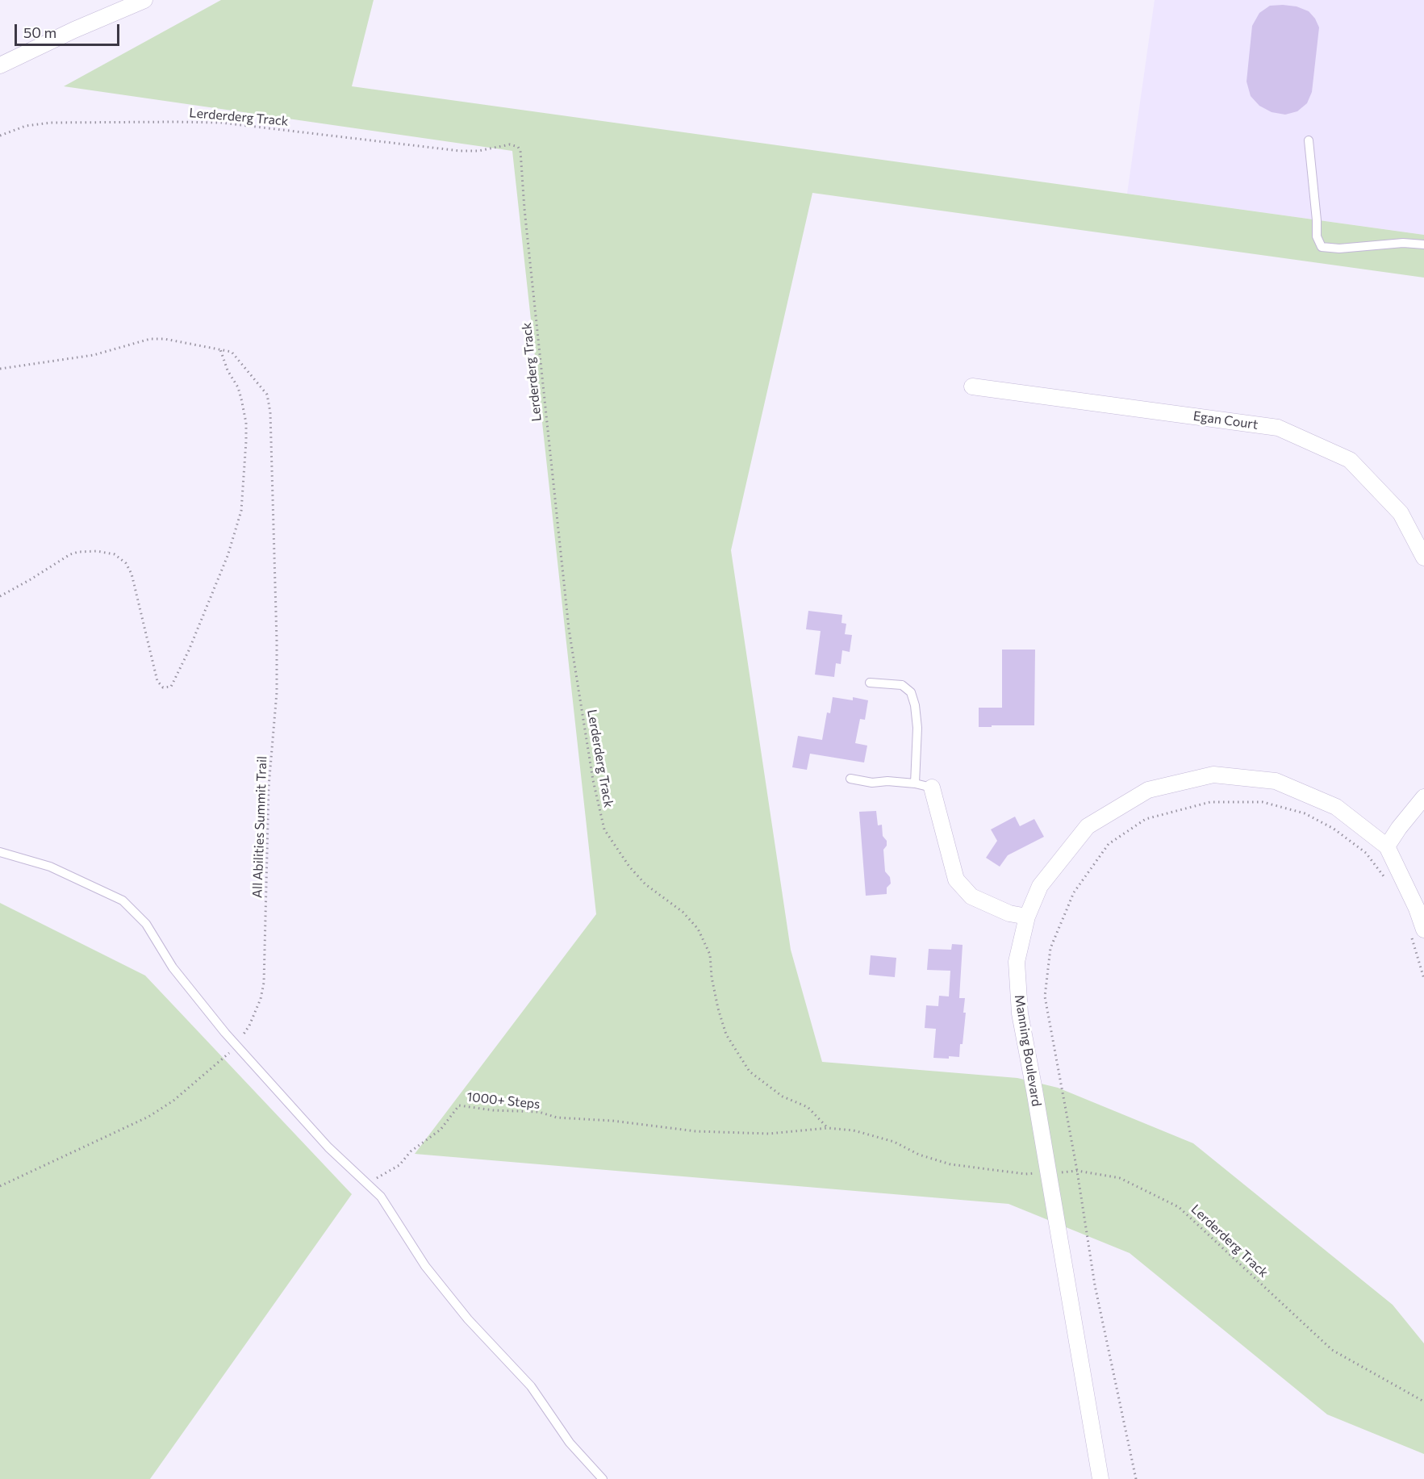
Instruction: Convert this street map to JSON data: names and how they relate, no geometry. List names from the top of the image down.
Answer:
{
  "streets": {
    "street": ["Egan Court", "Manning Boulevard"],
    "path": ["Lerderderg Track", "All Abilities Summit Trail", "1000+ Steps"]
  },
  "crossings": [
    ["Lerderderg Track", "Manning Boulevard"],
    ["Lerderderg Track", "1000+ Steps"]
  ],
  "scale_bar": "50 m"
}
